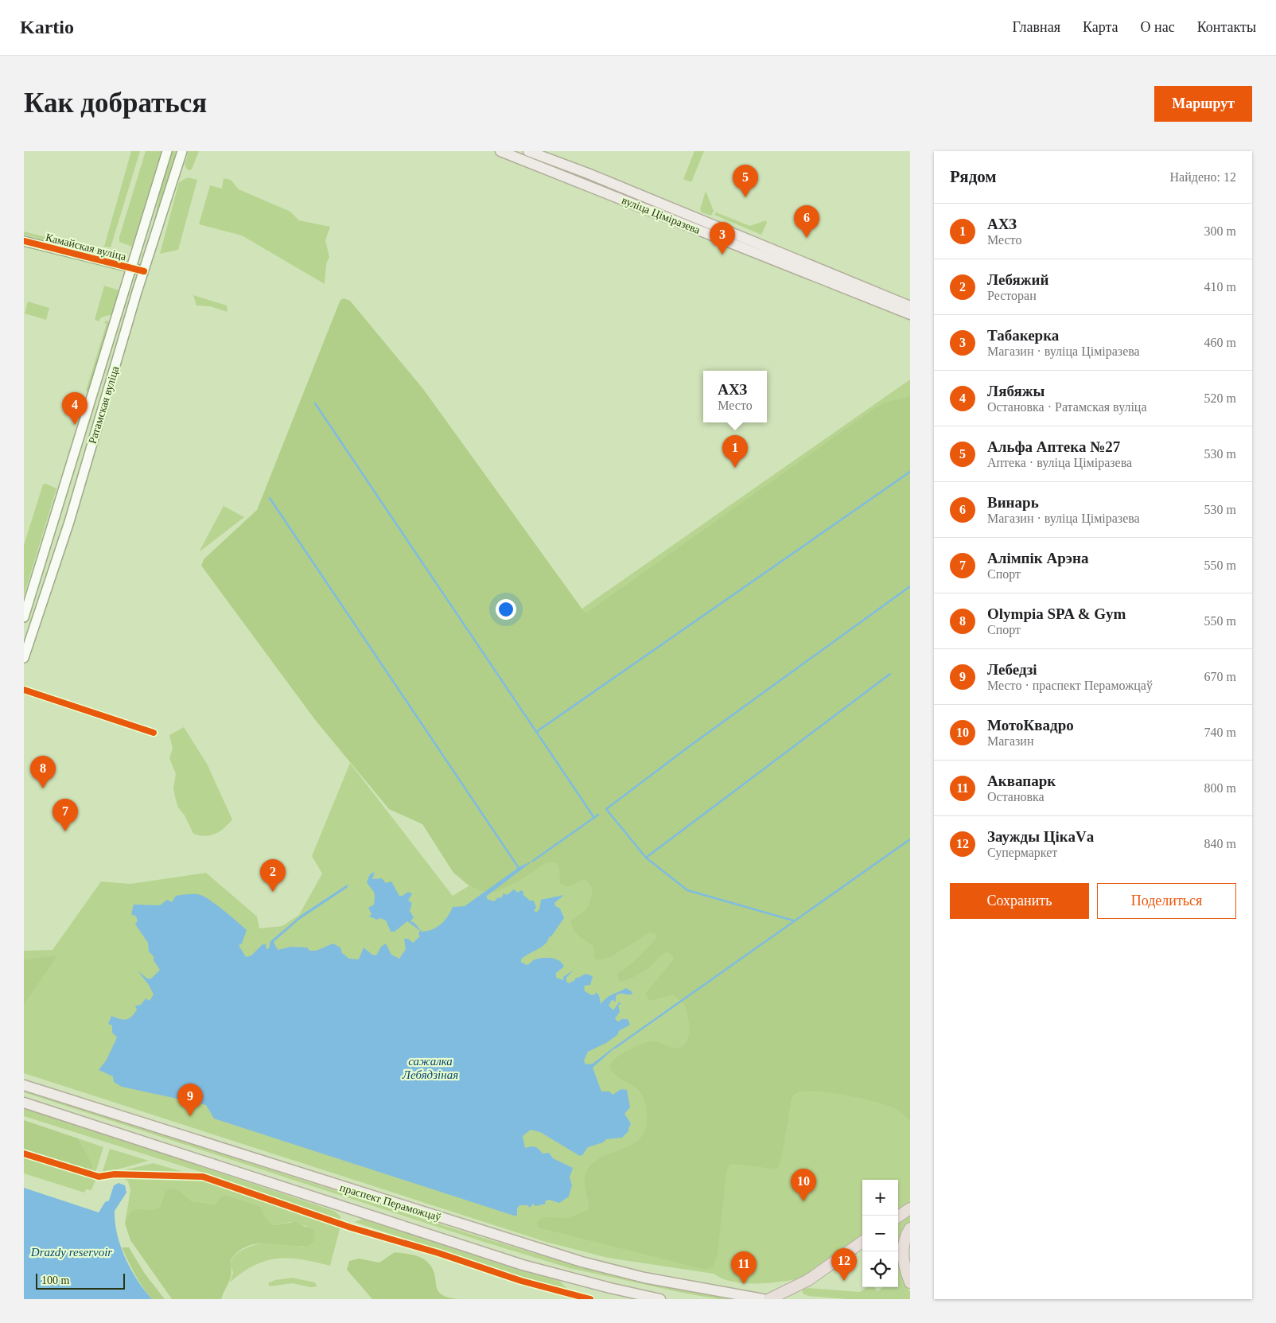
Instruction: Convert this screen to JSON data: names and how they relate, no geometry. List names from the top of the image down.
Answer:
{
  "streets": {
    "main road": [
      "вуліца Ціміразева",
      "Камайская вуліца",
      "Ратамская вуліца",
      "праспект Пераможцаў"
    ]
  },
  "crossings": [
    ["Камайская вуліца", "Ратамская вуліца"]
  ],
  "water": ["сажалка Лебядзіная", "Drazdy reservoir"],
  "scale_bar": "100 m",
  "page": {
    "header": "Kartio",
    "nav": [
      "Главная",
      "Карта",
      "О нас",
      "Контакты"
    ],
    "buttons": [
      "Маршрут",
      ["Сохранить", "Поделиться"]
    ],
    "title": "Как добраться",
    "heading": ["Рядом", "Найдено: 12"],
    "pins": [
      "5",
      "6",
      "3",
      "4",
      "1",
      "8",
      "7",
      "2",
      "9",
      "10",
      "12",
      "11"
    ],
    "list": [
      {
        "mark": "1",
        "name": "АХЗ",
        "note": "Место",
        "value": "300 m"
      },
      {
        "mark": "2",
        "name": "Лебяжий",
        "note": "Ресторан",
        "value": "410 m"
      },
      {
        "mark": "3",
        "name": "Табакерка",
        "note": "Магазин · вуліца Ціміразева",
        "value": "460 m"
      },
      {
        "mark": "4",
        "name": "Лябяжы",
        "note": "Остановка · Ратамская вуліца",
        "value": "520 m"
      },
      {
        "mark": "5",
        "name": "Альфа Аптека №27",
        "note": "Аптека · вуліца Ціміразева",
        "value": "530 m"
      },
      {
        "mark": "6",
        "name": "Винарь",
        "note": "Магазин · вуліца Ціміразева",
        "value": "530 m"
      },
      {
        "mark": "7",
        "name": "Алімпік Арэна",
        "note": "Спорт",
        "value": "550 m"
      },
      {
        "mark": "8",
        "name": "Olympia SPA & Gym",
        "note": "Спорт",
        "value": "550 m"
      },
      {
        "mark": "9",
        "name": "Лебедзі",
        "note": "Место · праспект Пераможцаў",
        "value": "670 m"
      },
      {
        "mark": "10",
        "name": "МотоКвадро",
        "note": "Магазин",
        "value": "740 m"
      },
      {
        "mark": "11",
        "name": "Аквапарк",
        "note": "Остановка",
        "value": "800 m"
      },
      {
        "mark": "12",
        "name": "Заужды ЦікаVа",
        "note": "Супермаркет",
        "value": "840 m"
      }
    ],
    "popup": ["АХЗ", "Место"],
    "map_buttons": ["+", "−"],
    "scale": "100 m"
  }
}
